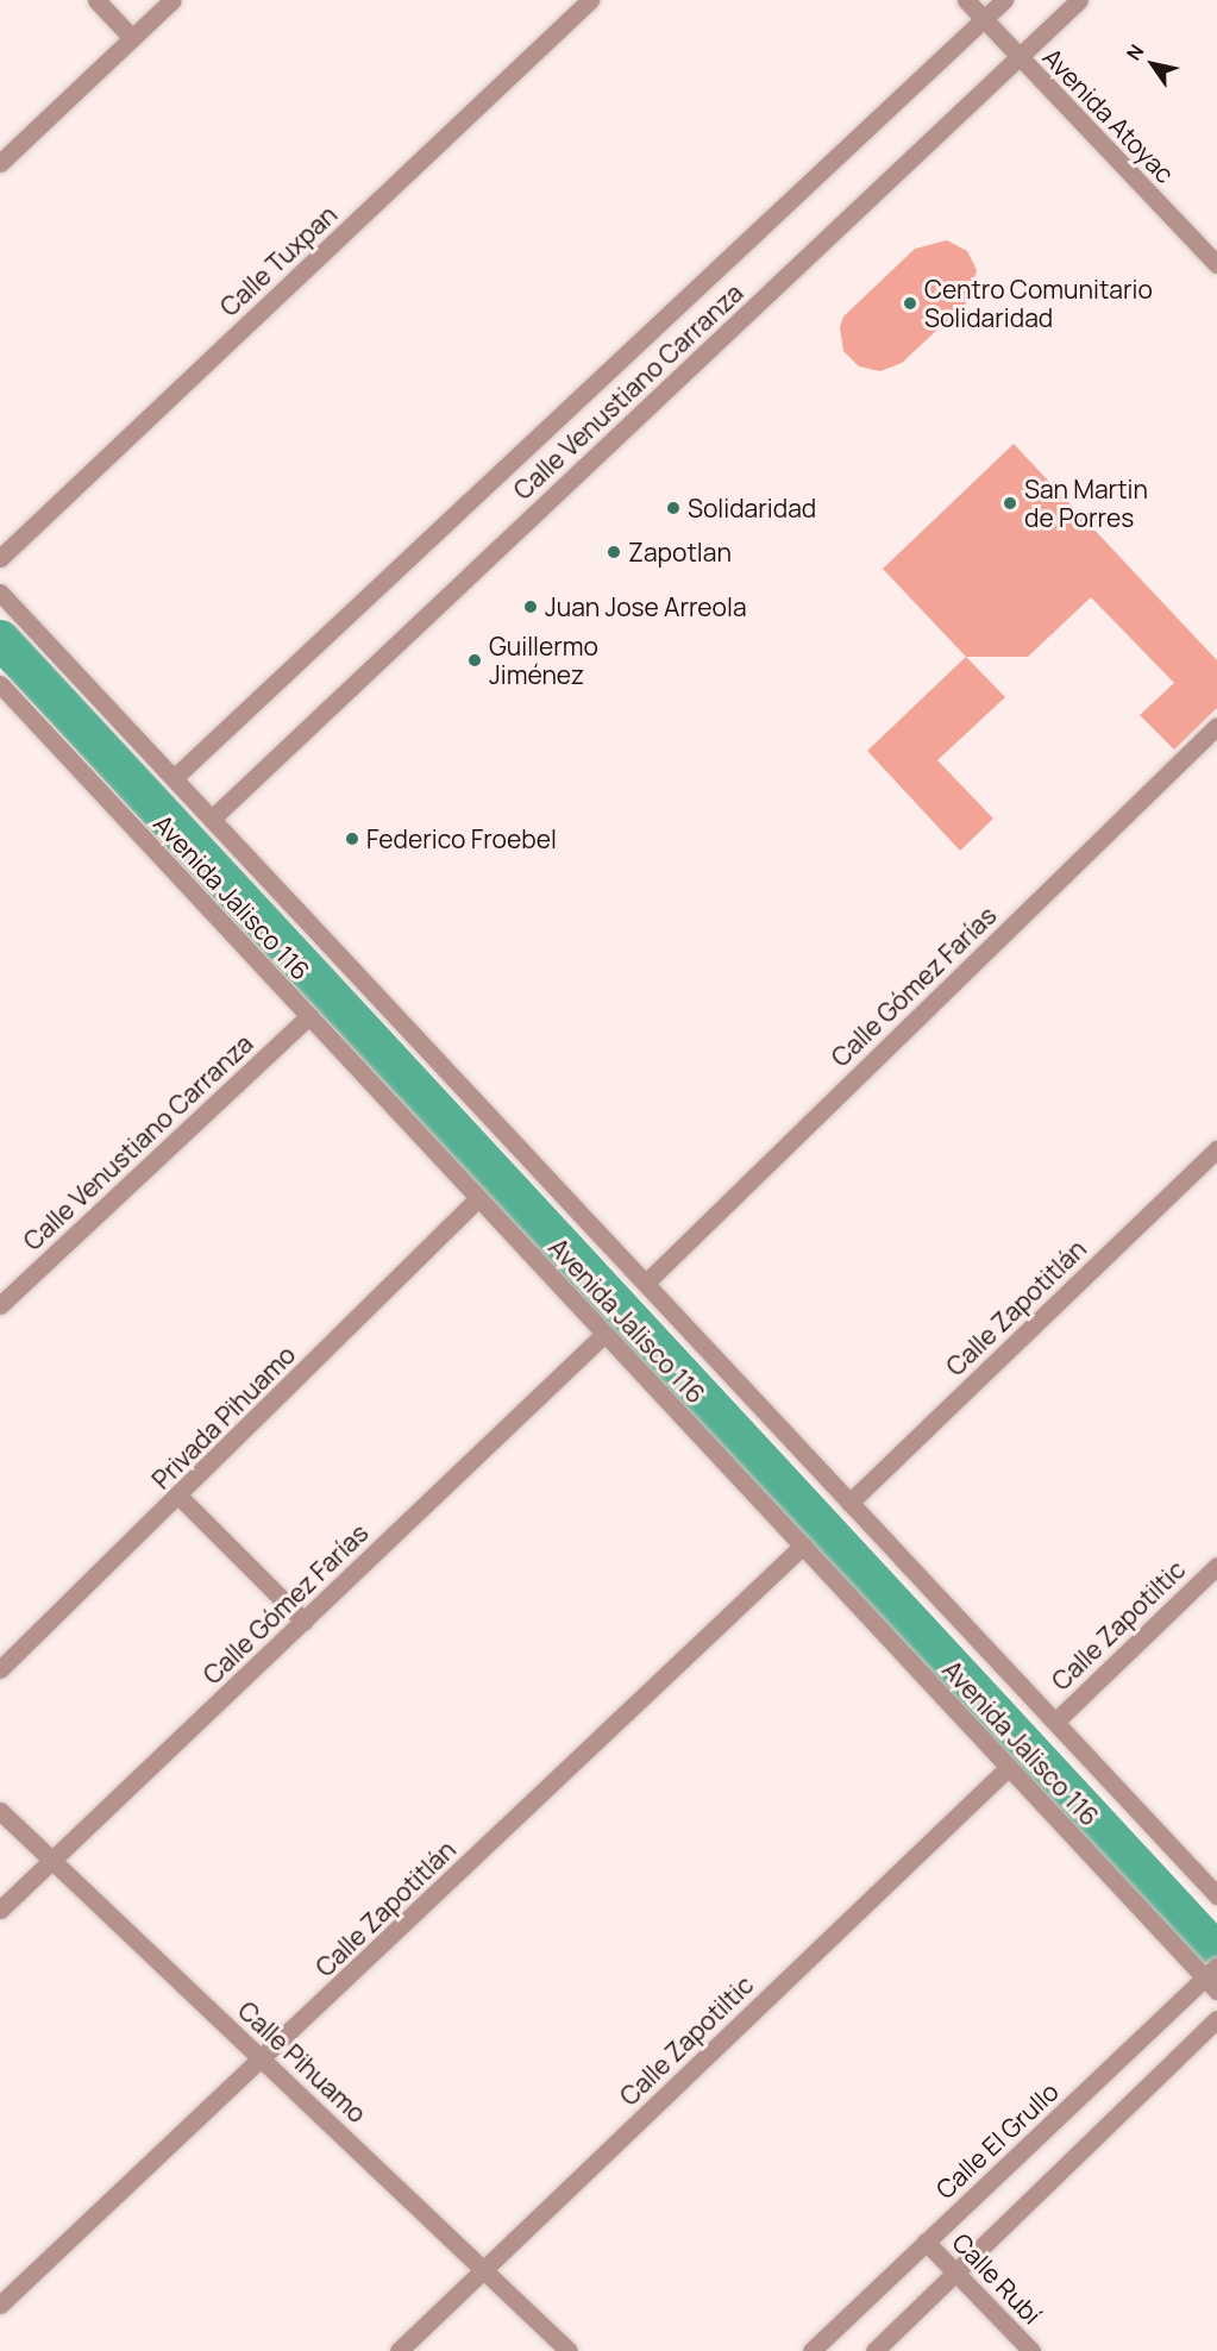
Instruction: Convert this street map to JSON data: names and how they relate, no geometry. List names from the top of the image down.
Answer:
{
  "streets": {
    "street": [
      "Avenida Atoyac",
      "Calle Tuxpan",
      "Calle Venustiano Carranza",
      "Avenida Jalisco 116",
      "Calle Gómez Farías",
      "Calle Zapotitlán",
      "Privada Pihuamo",
      "Calle Zapotiltic",
      "Calle Pihuamo",
      "Calle El Grullo",
      "Calle Rubí"
    ]
  },
  "crossings": [
    ["Avenida Atoyac", "Calle Venustiano Carranza"],
    ["Calle Venustiano Carranza", "Avenida Jalisco 116"],
    ["Avenida Jalisco 116", "Calle Gómez Farías"],
    ["Avenida Jalisco 116", "Calle Zapotitlán"],
    ["Avenida Jalisco 116", "Privada Pihuamo"],
    ["Avenida Jalisco 116", "Calle Zapotiltic"],
    ["Avenida Jalisco 116", "Calle El Grullo"],
    ["Calle Gómez Farías", "Calle Pihuamo"],
    ["Calle Zapotitlán", "Calle Pihuamo"],
    ["Calle Zapotiltic", "Calle Pihuamo"],
    ["Calle El Grullo", "Calle Rubí"]
  ],
  "places": [
    "Centro Comunitario Solidaridad",
    "San Martin de Porres",
    "Solidaridad",
    "Zapotlan",
    "Juan Jose Arreola",
    "Guillermo Jiménez",
    "Federico Froebel"
  ],
  "north": "top left"
}
